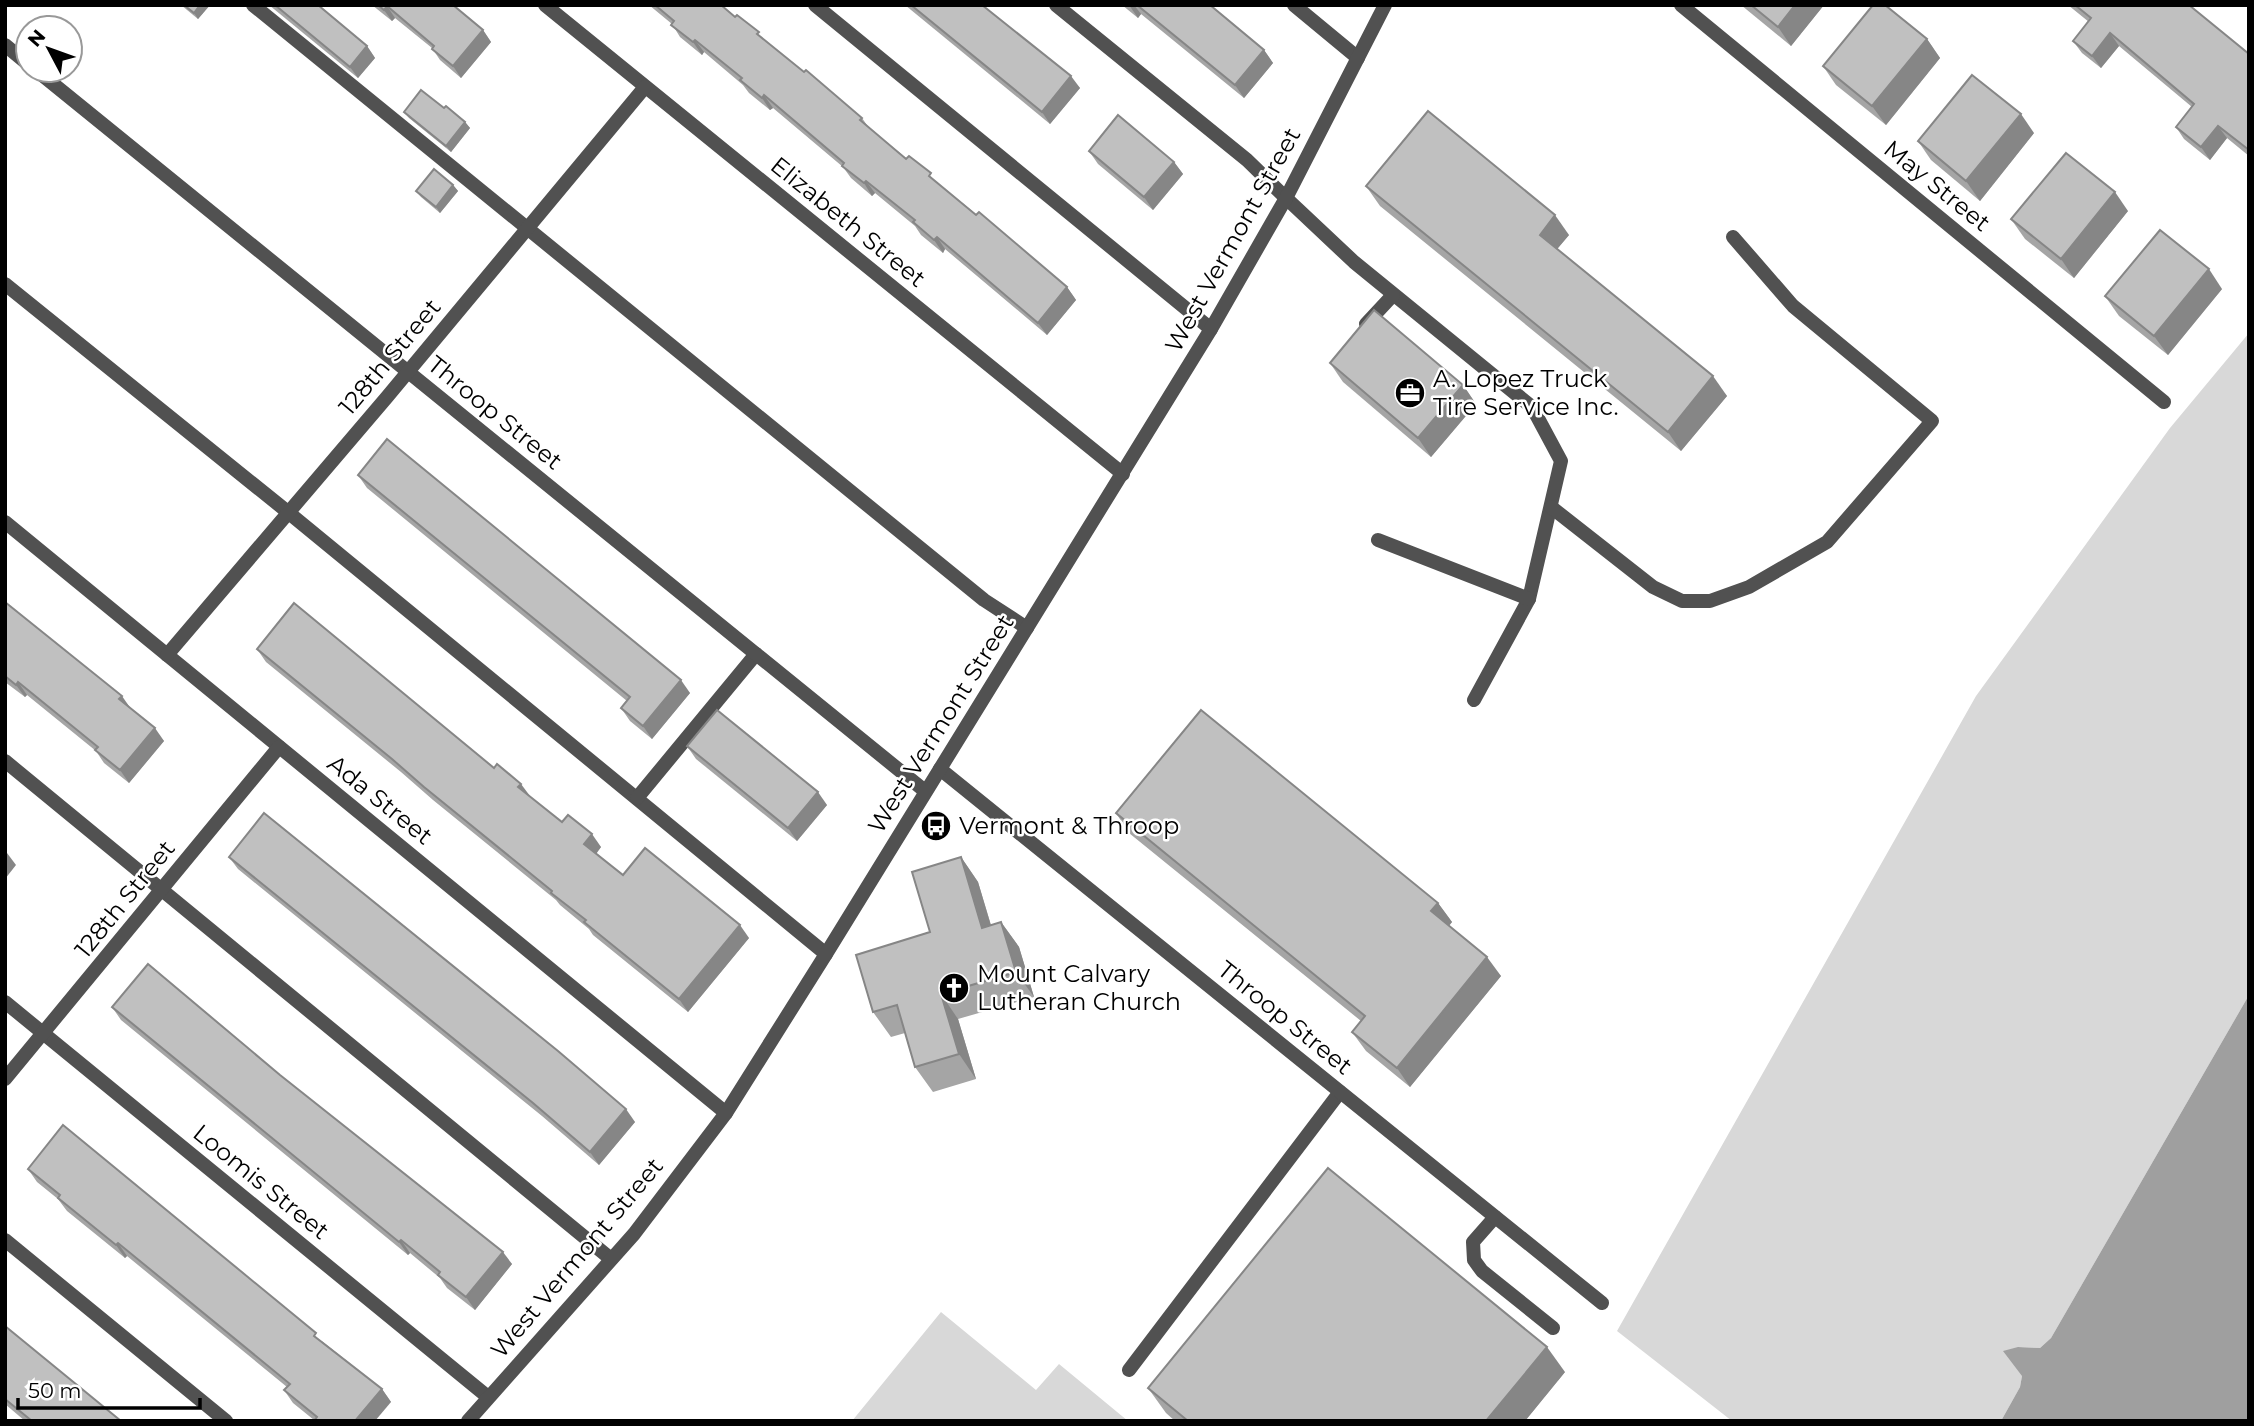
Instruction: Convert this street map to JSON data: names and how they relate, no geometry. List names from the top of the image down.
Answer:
{
  "streets": {
    "street": [
      "May Street",
      "Elizabeth Street",
      "West Vermont Street",
      "128th Street",
      "Throop Street",
      "Ada Street",
      "Loomis Street"
    ]
  },
  "crossings": [
    ["Elizabeth Street", "West Vermont Street"],
    ["Elizabeth Street", "128th Street"],
    ["West Vermont Street", "Throop Street"],
    ["West Vermont Street", "Ada Street"],
    ["West Vermont Street", "Loomis Street"],
    ["128th Street", "Throop Street"],
    ["128th Street", "Ada Street"],
    ["128th Street", "Loomis Street"]
  ],
  "places": {
    "office": ["A. Lopez Truck Tire Service Inc."],
    "bus stop": ["Vermont & Throop"],
    "church": ["Mount Calvary Lutheran Church"]
  },
  "scale_bar": "50 m",
  "north": "top left"
}
